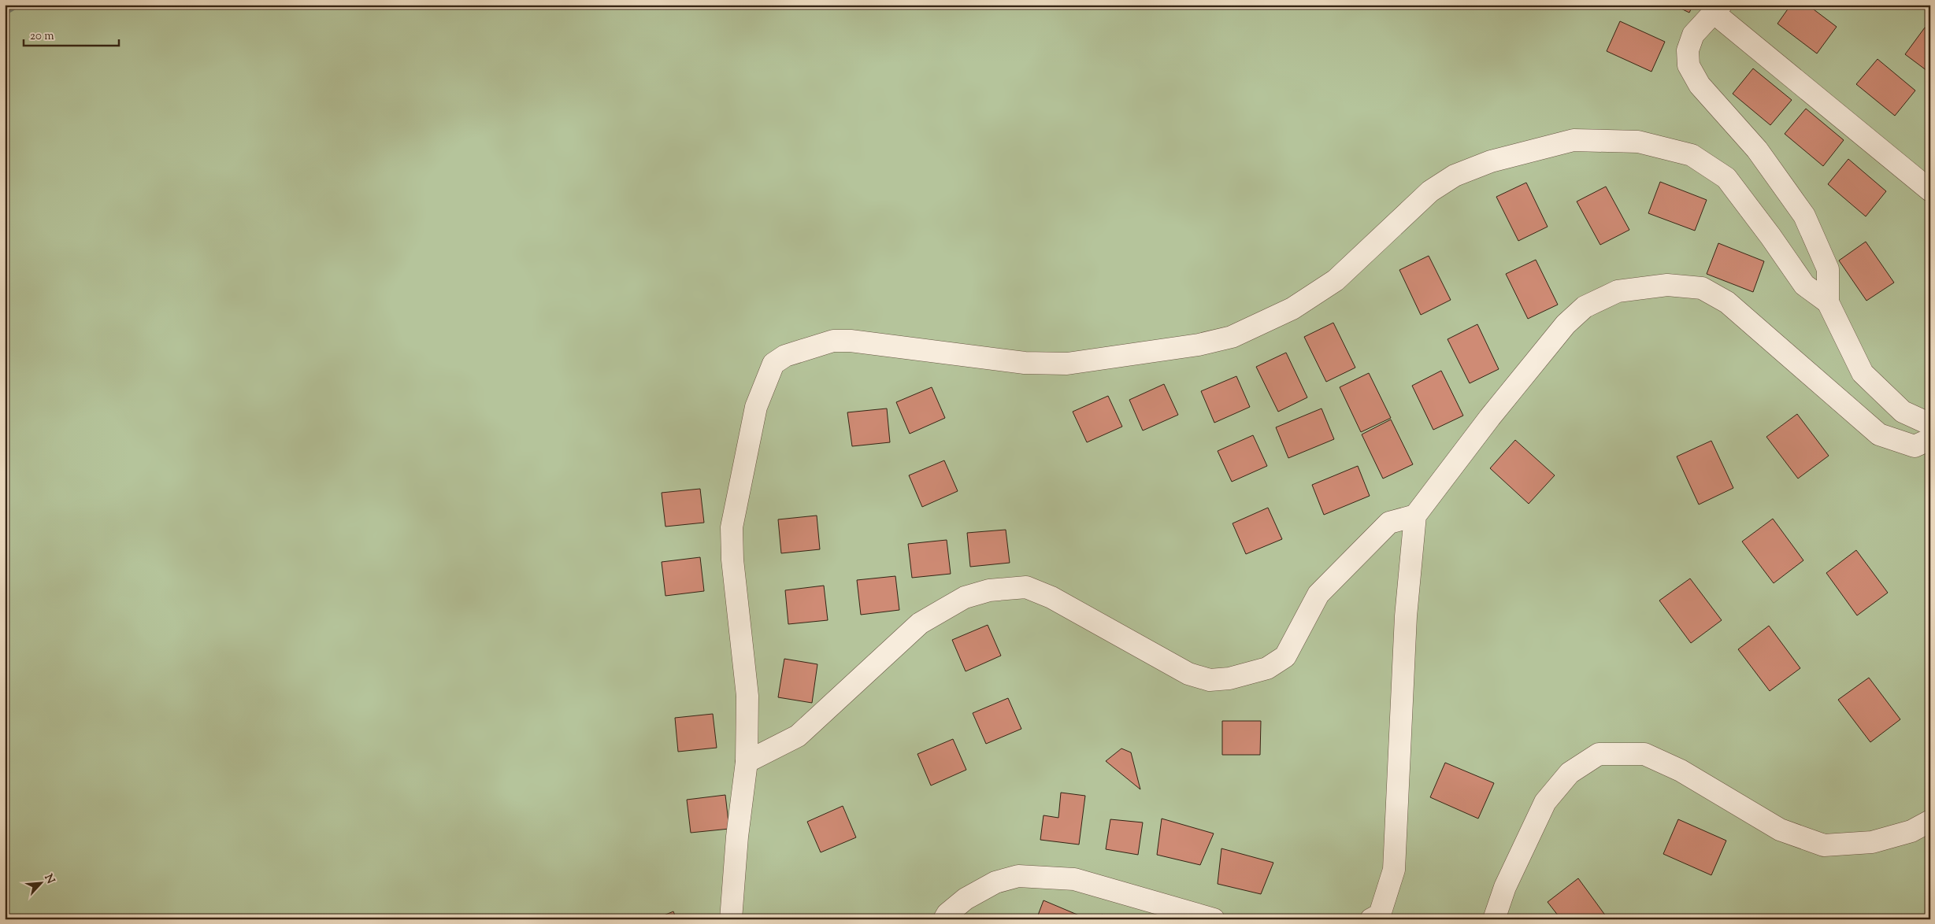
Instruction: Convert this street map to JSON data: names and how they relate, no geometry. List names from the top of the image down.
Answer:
{
  "scale_bar": "20 m",
  "north": "top right"
}
